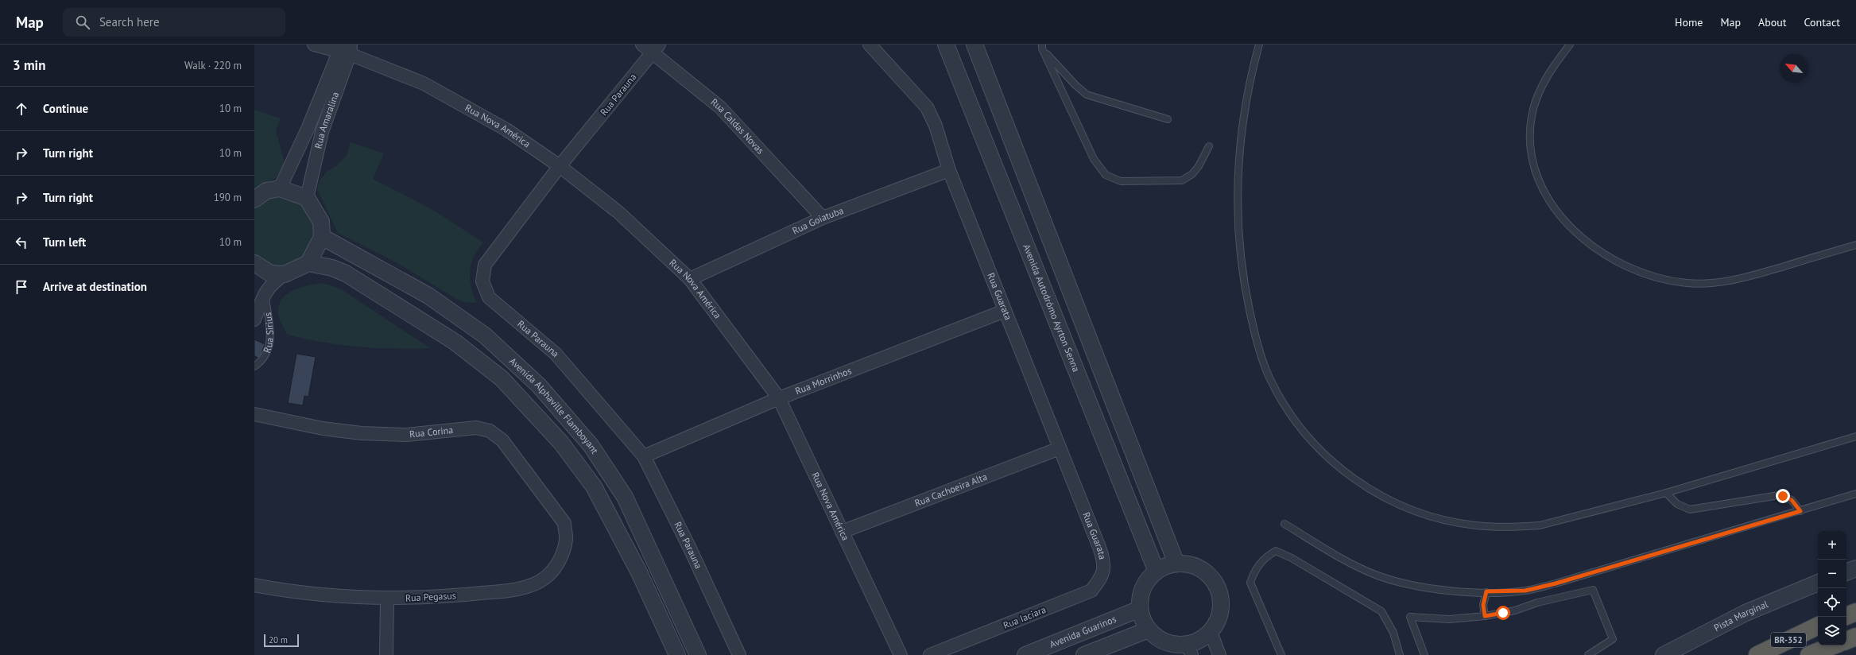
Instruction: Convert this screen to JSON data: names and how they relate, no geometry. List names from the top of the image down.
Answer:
{
  "streets": {
    "highway": ["BR-352"],
    "street": [
      "Rua Parauna",
      "Rua Amaralina",
      "Rua Nova América",
      "Rua Caldas Novas",
      "Rua Goiatuba",
      "Rua Guarata",
      "Avenida Autodrómo Ayrton Senna",
      "Rua Sirius",
      "Rua Morrinhos",
      "Avenida Alphaville Flamboyant",
      "Rua Corina",
      "Rua Cachoeira Alta",
      "Rua Pegasus",
      "Pista Marginal",
      "Rua Iaciara",
      "Avenida Guarinos"
    ]
  },
  "crossings": [
    ["Rua Parauna", "Rua Nova América"],
    ["Rua Parauna", "Rua Caldas Novas"],
    ["Rua Parauna", "Rua Morrinhos"],
    ["Rua Amaralina", "Rua Nova América"],
    ["Rua Nova América", "Rua Goiatuba"],
    ["Rua Nova América", "Rua Morrinhos"],
    ["Rua Nova América", "Rua Cachoeira Alta"],
    ["Rua Caldas Novas", "Rua Goiatuba"],
    ["Rua Goiatuba", "Rua Guarata"],
    ["Rua Guarata", "Rua Morrinhos"],
    ["Rua Guarata", "Rua Cachoeira Alta"],
    ["Rua Guarata", "Rua Iaciara"],
    ["Avenida Autodrómo Ayrton Senna", "Avenida Guarinos"],
    ["Rua Corina", "Rua Pegasus"]
  ],
  "scale_bar": "20 m",
  "north": "top left",
  "page": {
    "header": "Map",
    "search": "Search here",
    "nav": [
      "Home",
      "Map",
      "About",
      "Contact"
    ],
    "heading": ["3 min", "Walk · 220 m"],
    "list": [
      ["Continue", "10 m"],
      ["Turn right", "10 m"],
      ["Turn right", "190 m"],
      ["Turn left", "10 m"],
      "Arrive at destination"
    ],
    "map_buttons": ["+", "−"],
    "scale": "20 m"
  }
}
